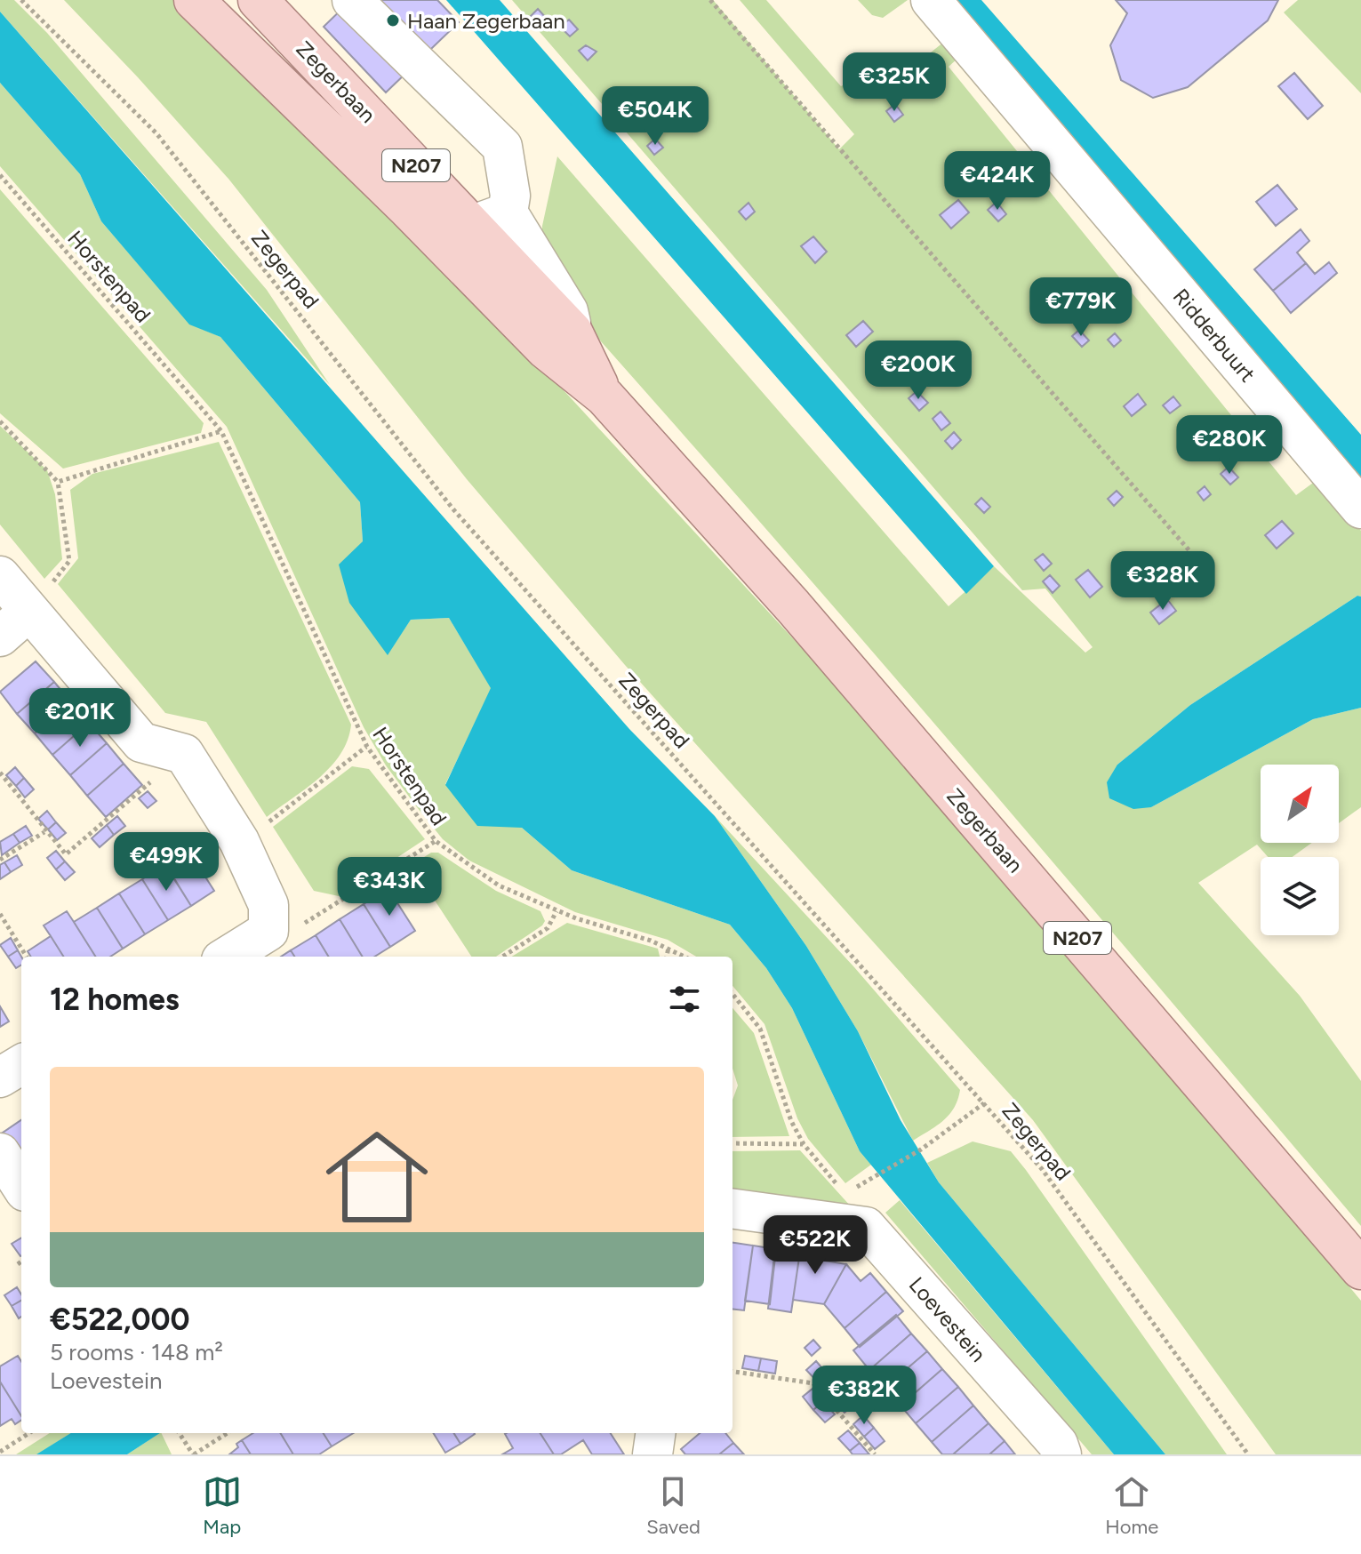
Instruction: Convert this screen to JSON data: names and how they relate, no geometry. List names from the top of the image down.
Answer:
{
  "streets": {
    "main road": ["Zegerbaan", "N207"],
    "street": ["Ridderbuurt", "Loevestein"],
    "path": ["Zegerpad", "Horstenpad"]
  },
  "places": ["Haan Zegerbaan"],
  "north": "top right",
  "page": {
    "price": [
      "€325K",
      "€504K",
      "€424K",
      "€779K",
      "€200K",
      "€280K",
      "€328K",
      "€201K",
      "€499K",
      "€343K",
      "€522K",
      "€382K"
    ],
    "heading": "12 homes",
    "list": [
      {
        "name": "€522,000",
        "note": "5 rooms · 148 m² · Loevestein"
      }
    ],
    "tabs": ["Map", "Saved", "Home"]
  }
}
